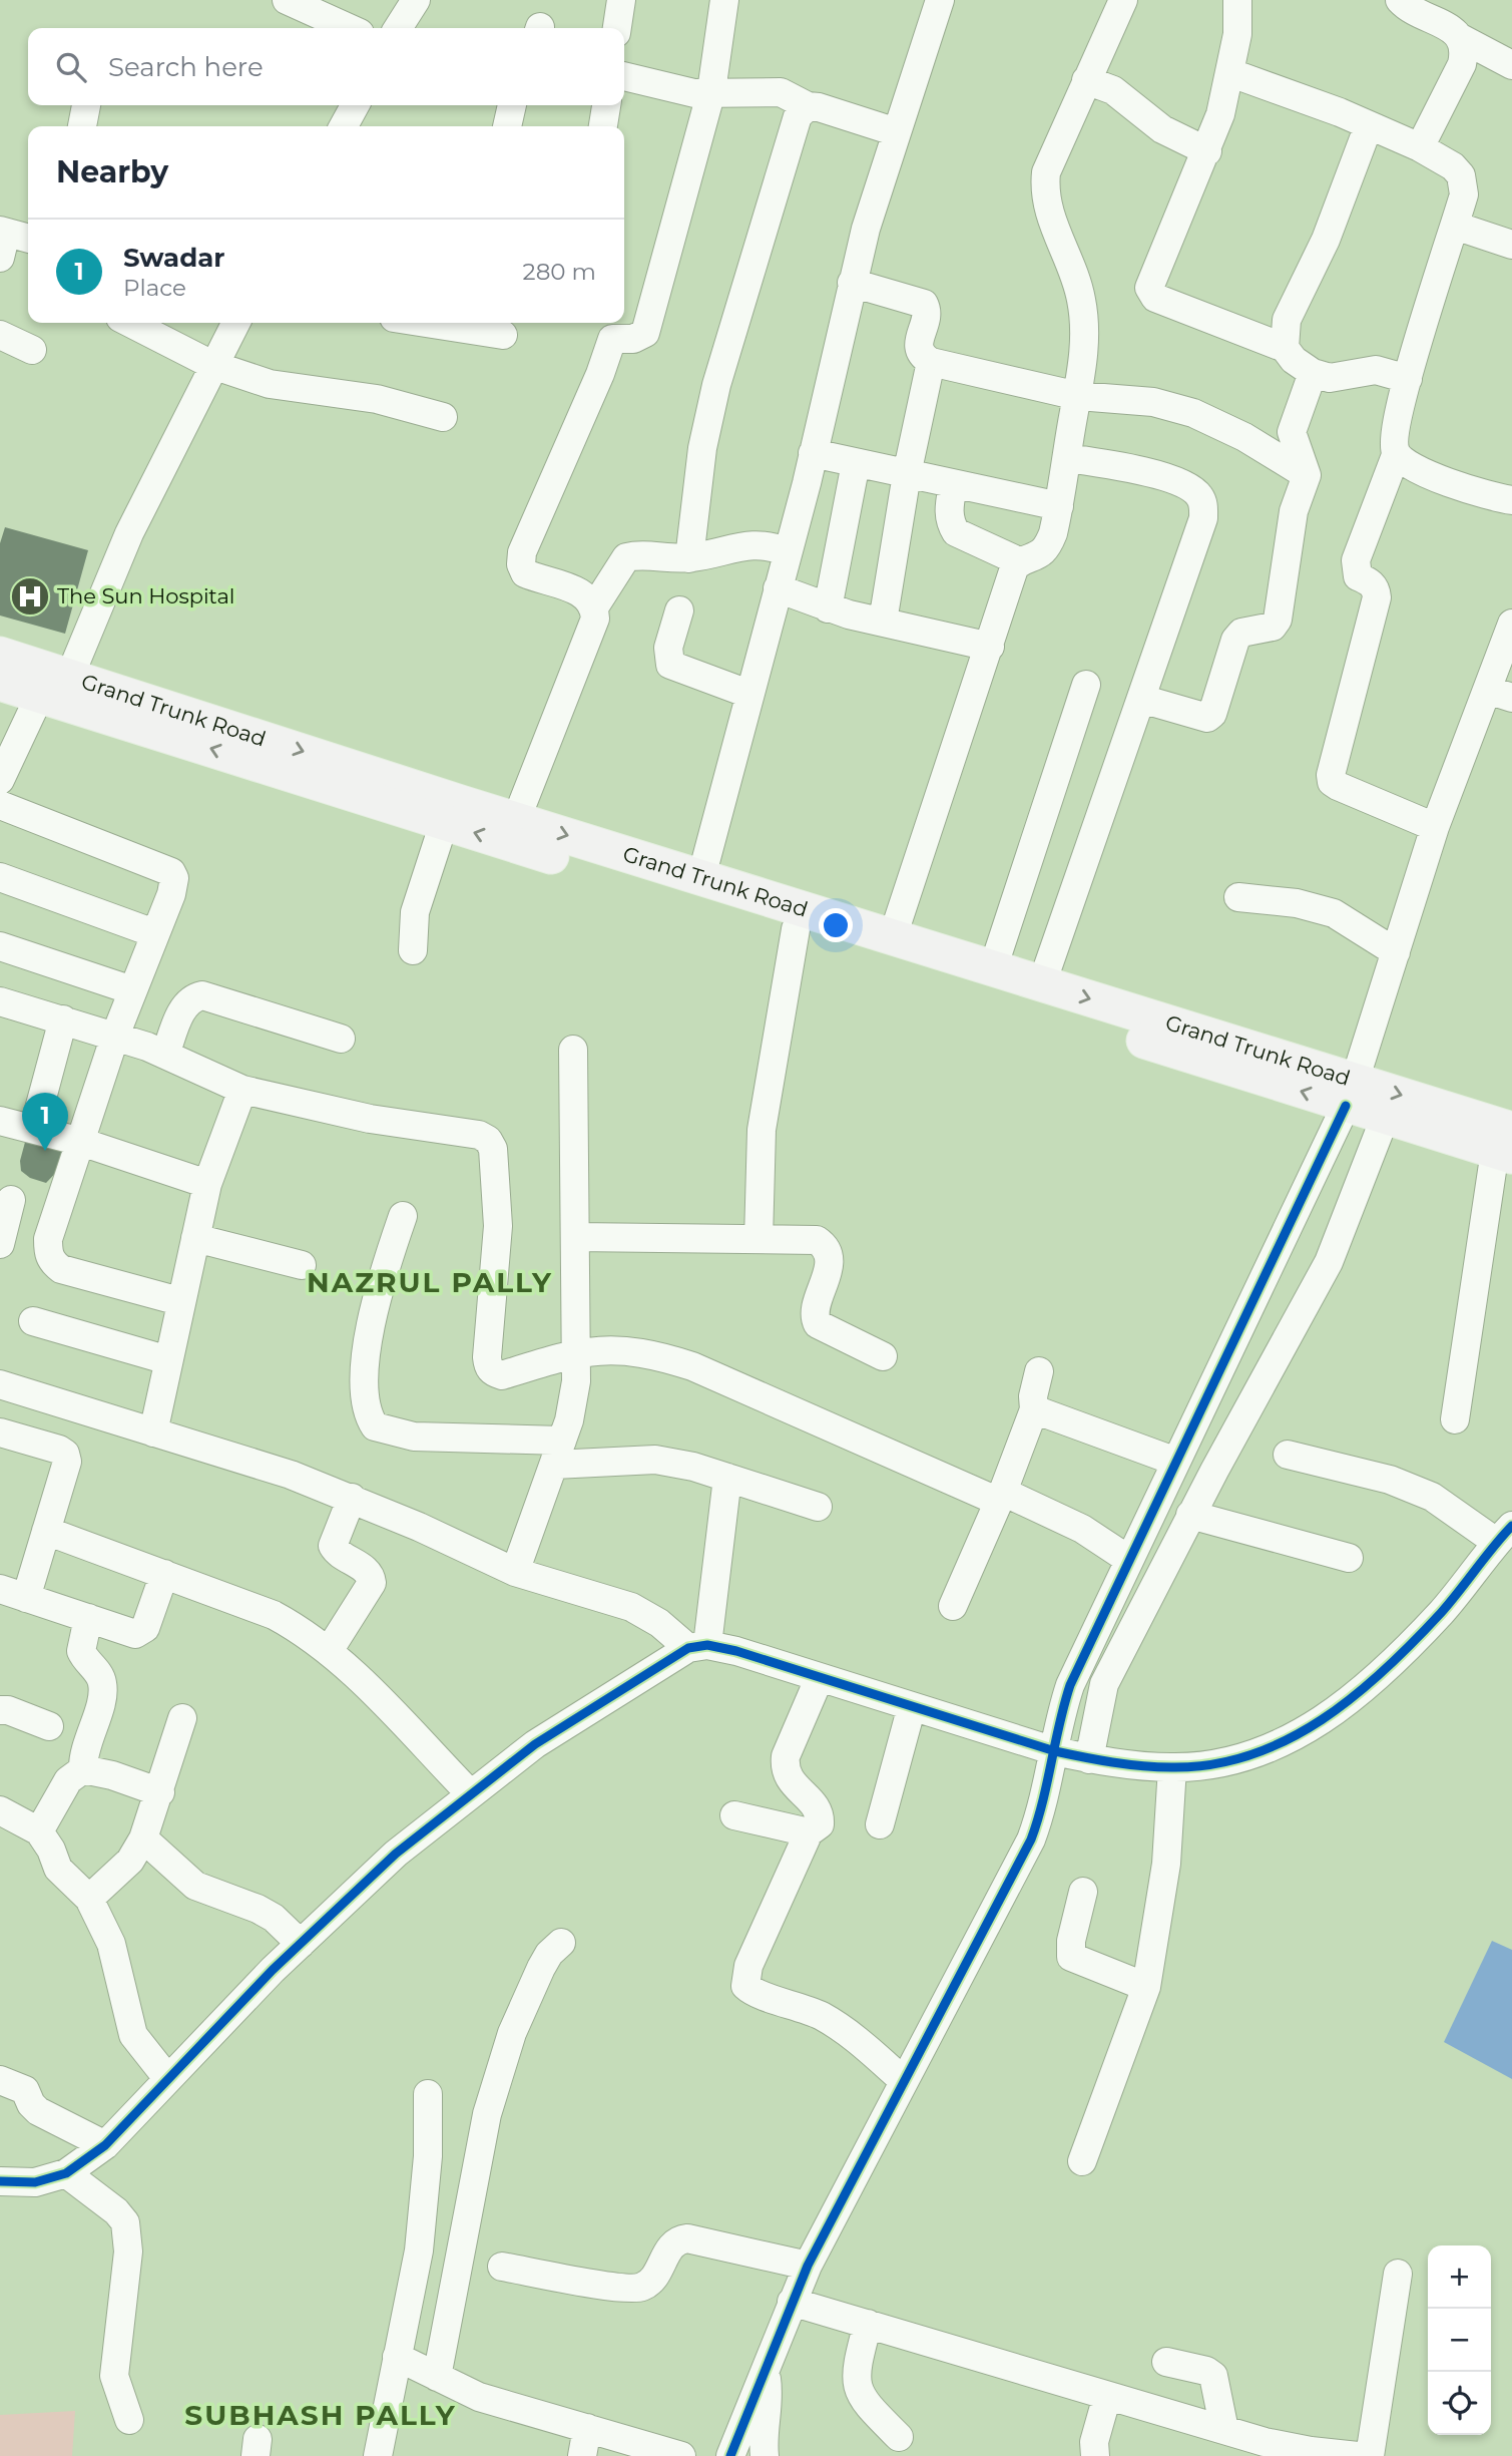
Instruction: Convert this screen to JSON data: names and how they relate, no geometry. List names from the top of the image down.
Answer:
{
  "streets": {
    "main road": ["Grand Trunk Road"]
  },
  "districts": ["NAZRUL PALLY", "SUBHASH PALLY"],
  "places": {
    "hospital": ["The Sun Hospital"]
  },
  "page": {
    "search": "Search here",
    "heading": "Nearby",
    "list": [
      {
        "mark": "1",
        "name": "Swadar",
        "note": "Place",
        "value": "280 m"
      }
    ],
    "pins": "1",
    "map_buttons": ["+", "−"]
  }
}
